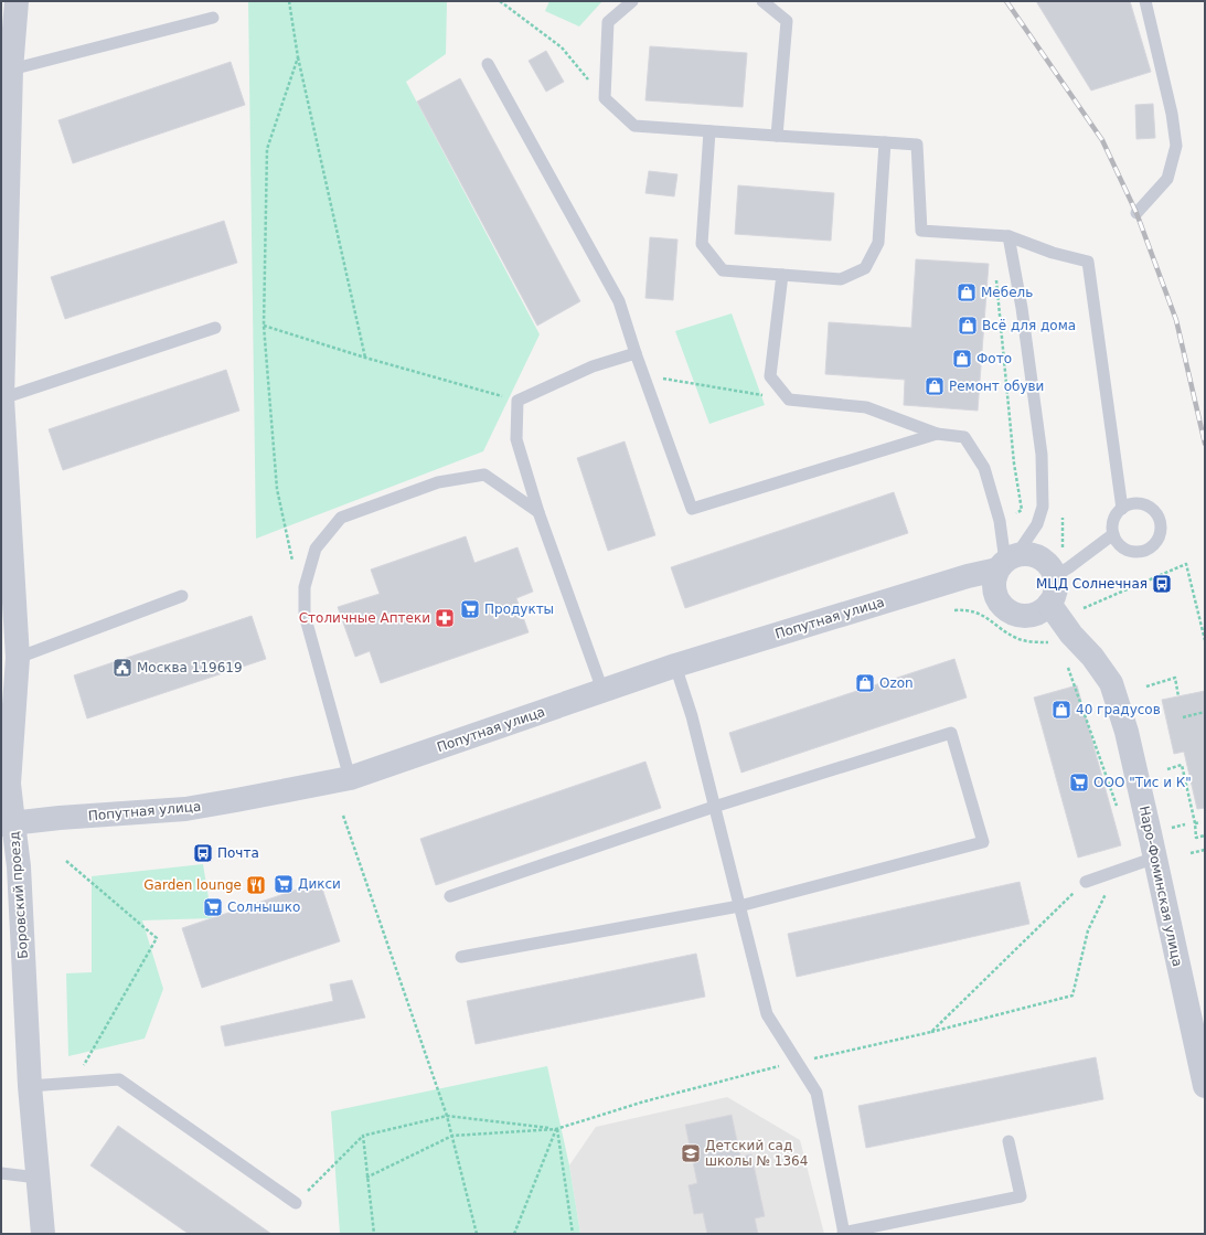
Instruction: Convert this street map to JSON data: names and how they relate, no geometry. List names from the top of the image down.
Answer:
{
  "streets": {
    "street": ["Попутная улица", "Наро-Фоминская улица", "Боровский проезд"]
  },
  "crossings": [
    ["Попутная улица", "Наро-Фоминская улица"],
    ["Попутная улица", "Боровский проезд"]
  ],
  "places": {
    "shop": [
      "Мебель",
      "Всё для дома",
      "Фото",
      "Ремонт обуви",
      "Ozon",
      "40 градусов"
    ],
    "bus stop": ["МЦД Солнечная", "Почта"],
    "supermarket": [
      "Продукты",
      "ООО \"Тис и К\"",
      "Дикси",
      "Солнышко"
    ],
    "pharmacy": ["Столичные Аптеки"],
    "public building": ["Москва 119619"],
    "restaurant": ["Garden lounge"],
    "school or university": ["Детский сад школы № 1364"]
  }
}
